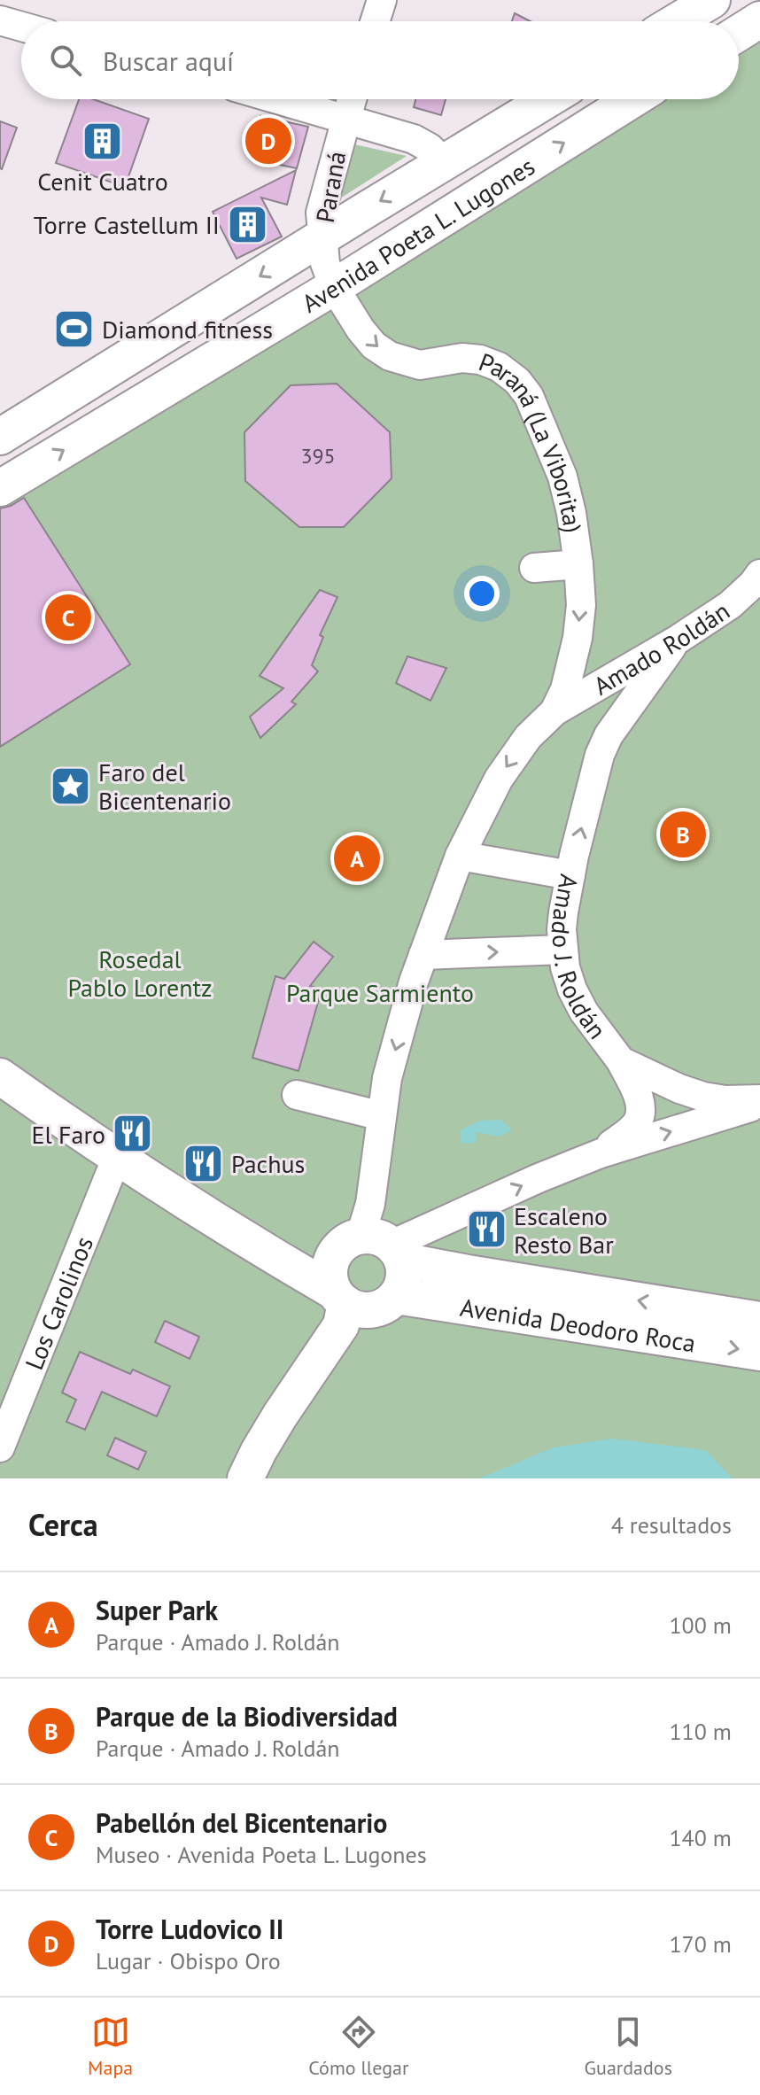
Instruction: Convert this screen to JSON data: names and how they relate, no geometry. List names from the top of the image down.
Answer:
{
  "streets": {
    "main road": ["Avenida Poeta L. Lugones", "Avenida Deodoro Roca"],
    "street": [
      "Paraná",
      "Paraná (La Viborita)",
      "Amado Roldán",
      "Amado J. Roldán",
      "Los Carolinos"
    ]
  },
  "crossings": [
    ["Paraná", "Avenida Poeta L. Lugones"],
    ["Paraná", "Paraná (La Viborita)"],
    ["Avenida Poeta L. Lugones", "Paraná (La Viborita)"],
    ["Paraná (La Viborita)", "Amado Roldán"],
    ["Amado Roldán", "Amado J. Roldán"],
    ["Los Carolinos", "Avenida Deodoro Roca"]
  ],
  "one_way": ["Paraná (La Viborita)"],
  "parks": ["Rosedal Pablo Lorentz", "Parque Sarmiento"],
  "places": {
    "building": ["Cenit Cuatro", "Torre Castellum II"],
    "sports": ["Diamond fitness"],
    "place": ["Faro del Bicentenario"],
    "restaurant": ["El Faro", "Pachus", "Escaleno Resto Bar"]
  },
  "house_numbers": ["395"],
  "page": {
    "search": "Buscar aquí",
    "pins": [
      "D",
      "C",
      "B",
      "A"
    ],
    "heading": ["Cerca", "4 resultados"],
    "list": [
      {
        "mark": "A",
        "name": "Super Park",
        "note": "Parque · Amado J. Roldán",
        "value": "100 m"
      },
      {
        "mark": "B",
        "name": "Parque de la Biodiversidad",
        "note": "Parque · Amado J. Roldán",
        "value": "110 m"
      },
      {
        "mark": "C",
        "name": "Pabellón del Bicentenario",
        "note": "Museo · Avenida Poeta L. Lugones",
        "value": "140 m"
      },
      {
        "mark": "D",
        "name": "Torre Ludovico II",
        "note": "Lugar · Obispo Oro",
        "value": "170 m"
      }
    ],
    "nav": ["Mapa", "Cómo llegar", "Guardados"]
  }
}
